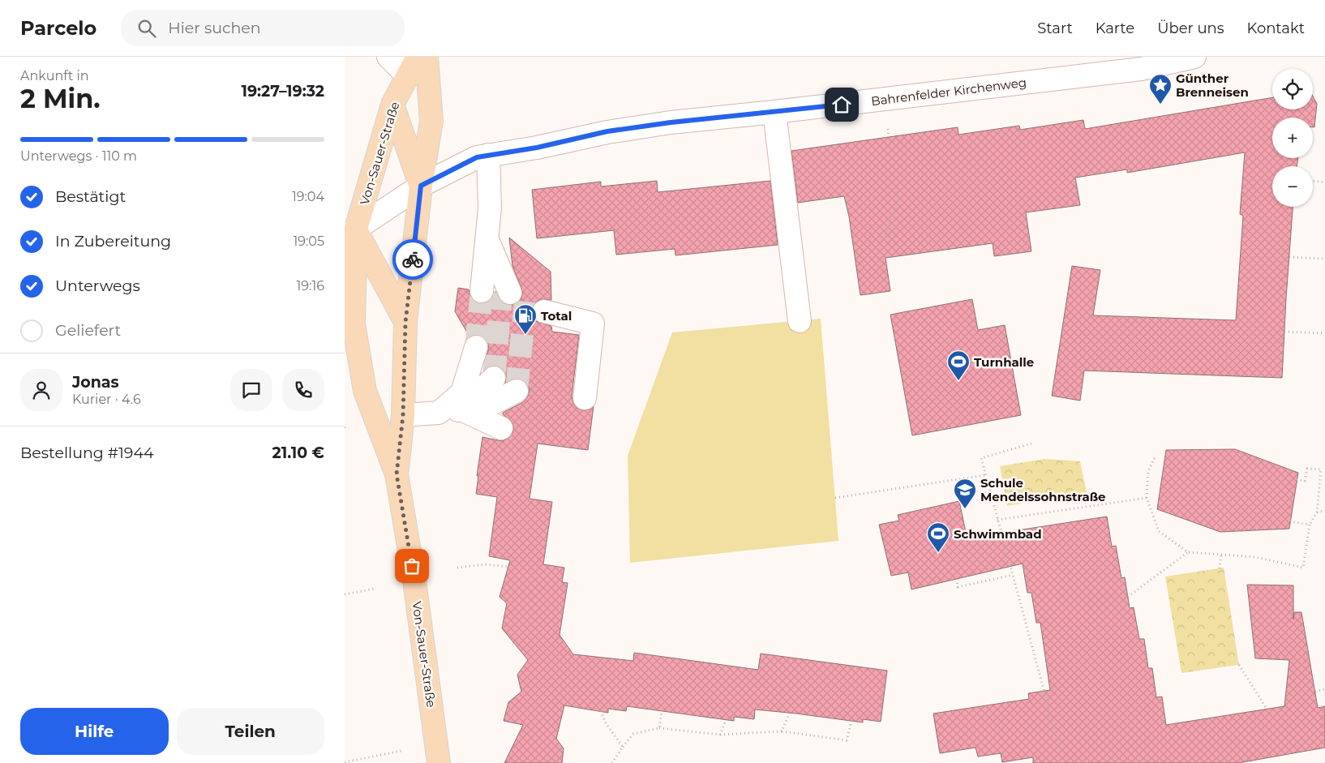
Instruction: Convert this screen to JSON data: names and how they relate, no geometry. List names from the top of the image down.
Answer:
{
  "streets": {
    "main road": ["Von-Sauer-Straße"],
    "street": ["Bahrenfelder Kirchenweg"]
  },
  "crossings": [
    ["Bahrenfelder Kirchenweg", "Von-Sauer-Straße"]
  ],
  "places": {
    "place": ["Günther Brenneisen"],
    "fuel station": ["Total"],
    "sports": ["Turnhalle", "Schwimmbad"],
    "school or university": ["Schule Mendelssohnstraße"]
  },
  "page": {
    "header": "Parcelo",
    "search": "Hier suchen",
    "nav": [
      "Start",
      "Karte",
      "Über uns",
      "Kontakt"
    ],
    "heading": ["2 Min.", "Ankunft in", "19:27–19:32"],
    "panel": [
      "Jonas",
      "Kurier · 4.6",
      "Bestellung #1944",
      "21.10 €"
    ],
    "map_buttons": ["+", "−"],
    "bar": "Unterwegs · 110 m",
    "list": [
      ["Bestätigt", "19:04"],
      ["In Zubereitung", "19:05"],
      ["Unterwegs", "19:16"],
      "Geliefert"
    ],
    "buttons": ["Hilfe", "Teilen"]
  }
}
